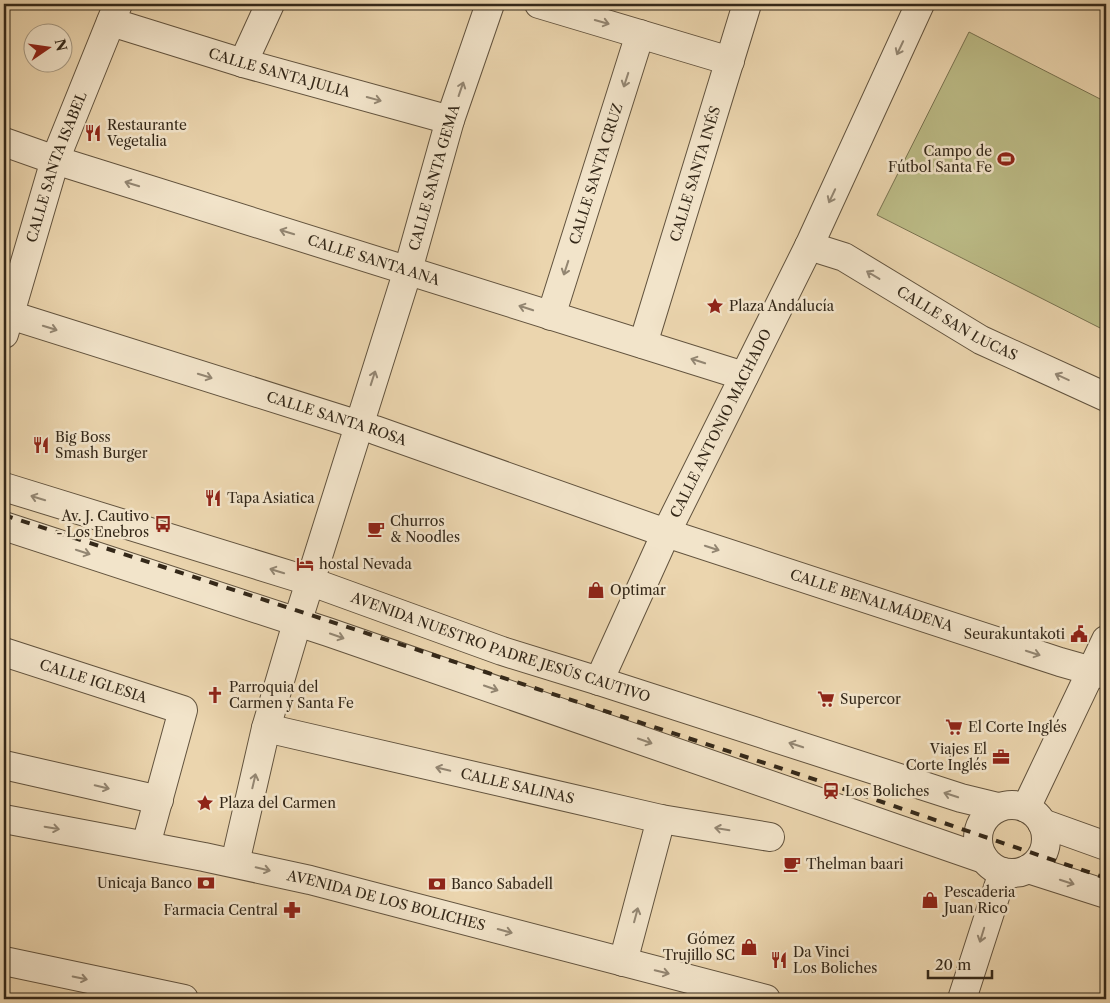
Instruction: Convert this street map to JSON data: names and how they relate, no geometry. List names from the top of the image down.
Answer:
{
  "streets": {
    "street": [
      "CALLE SANTA JULIA",
      "CALLE SANTA ISABEL",
      "CALLE SANTA INÉS",
      "CALLE SANTA CRUZ",
      "CALLE SANTA GEMA",
      "CALLE SANTA ANA",
      "CALLE SAN LUCAS",
      "CALLE SANTA ROSA",
      "CALLE ANTONIO MACHADO",
      "CALLE BENALMÁDENA",
      "AVENIDA NUESTRO PADRE JESÚS CAUTIVO",
      "CALLE IGLESIA",
      "CALLE SALINAS",
      "AVENIDA DE LOS BOLICHES"
    ]
  },
  "crossings": [
    ["CALLE SANTA JULIA", "CALLE SANTA ISABEL"],
    ["CALLE SANTA JULIA", "CALLE SANTA GEMA"],
    ["CALLE SANTA ISABEL", "CALLE SANTA ANA"],
    ["CALLE SANTA ISABEL", "CALLE SANTA ROSA"],
    ["CALLE SANTA INÉS", "CALLE SANTA ANA"],
    ["CALLE SANTA CRUZ", "CALLE SANTA ANA"],
    ["CALLE SANTA GEMA", "CALLE SANTA ANA"],
    ["CALLE SANTA GEMA", "CALLE SANTA ROSA"],
    ["CALLE SANTA GEMA", "AVENIDA NUESTRO PADRE JESÚS CAUTIVO"],
    ["CALLE SANTA GEMA", "CALLE SALINAS"],
    ["CALLE SANTA GEMA", "AVENIDA DE LOS BOLICHES"],
    ["CALLE SANTA ANA", "CALLE ANTONIO MACHADO"],
    ["CALLE SAN LUCAS", "CALLE ANTONIO MACHADO"],
    ["CALLE SANTA ROSA", "CALLE ANTONIO MACHADO"],
    ["CALLE SANTA ROSA", "CALLE BENALMÁDENA"],
    ["CALLE ANTONIO MACHADO", "CALLE BENALMÁDENA"],
    ["CALLE ANTONIO MACHADO", "AVENIDA NUESTRO PADRE JESÚS CAUTIVO"]
  ],
  "one_way": [
    "CALLE SANTA JULIA",
    "CALLE SANTA CRUZ",
    "CALLE SANTA GEMA",
    "CALLE SANTA ANA",
    "CALLE SAN LUCAS",
    "CALLE ANTONIO MACHADO"
  ],
  "places": {
    "restaurant": [
      "Restaurante Vegetalia",
      "Big Boss Smash Burger",
      "Tapa Asiatica",
      "Da Vinci Los Boliches"
    ],
    "sports": ["Campo de Fútbol Santa Fe"],
    "place": ["Plaza Andalucía", "Plaza del Carmen"],
    "bus stop": ["Av. J. Cautivo - Los Enebros"],
    "cafe": ["Churros & Noodles", "Thelman baari"],
    "hotel": ["hostal Nevada"],
    "shop": ["Optimar", "Pescaderia Juan Rico", "Gómez Trujillo SC"],
    "public building": ["Seurakuntakoti"],
    "church": ["Parroquia del Carmen y Santa Fe"],
    "supermarket": ["Supercor", "El Corte Inglés"],
    "office": ["Viajes El Corte Inglés"],
    "station": ["Los Boliches"],
    "bank": ["Unicaja Banco", "Banco Sabadell"],
    "pharmacy": ["Farmacia Central"]
  },
  "scale_bar": "20 m",
  "north": "right"
}
